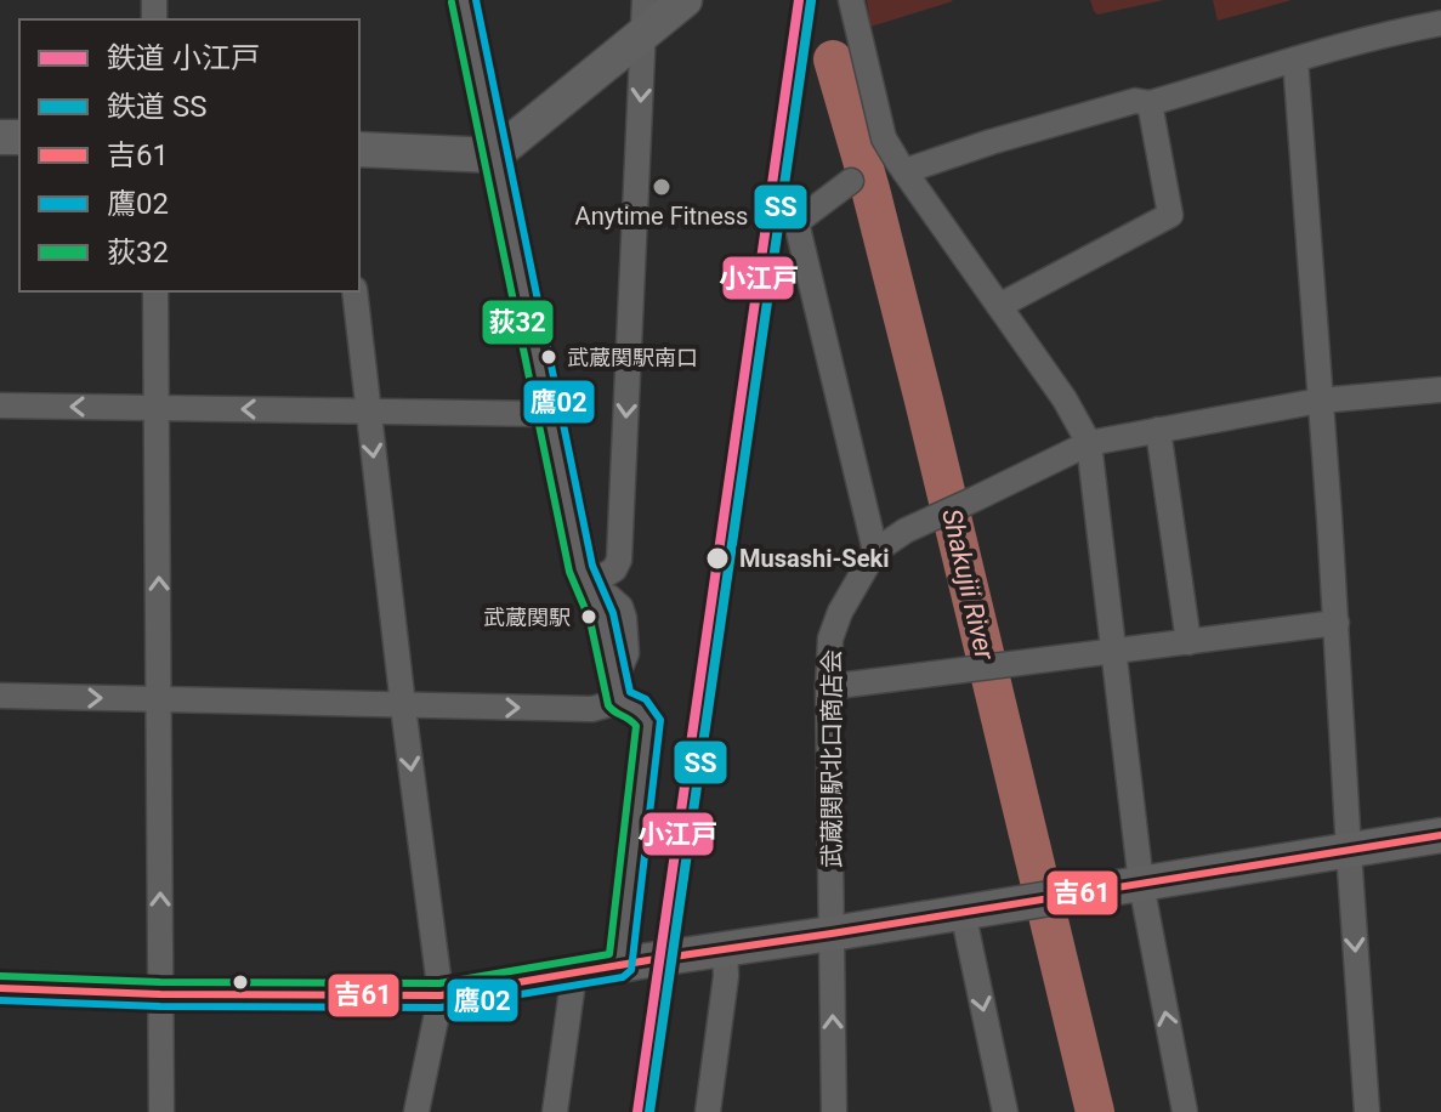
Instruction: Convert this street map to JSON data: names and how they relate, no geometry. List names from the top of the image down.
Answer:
{
  "streets": {
    "street": ["武蔵関駅北口商店会"]
  },
  "water": ["Shakujii River"],
  "places": [
    "Anytime Fitness",
    "武蔵関駅南口",
    "Musashi-Seki",
    "武蔵関駅"
  ],
  "lines": [
    "rail line 小江戸",
    "transit line 鷹02",
    "rail line SS",
    "transit line 荻32",
    "transit line 吉61"
  ],
  "legend": [
    "鉄道 小江戸",
    "鉄道 SS",
    "吉61",
    "鷹02",
    "荻32"
  ]
}
